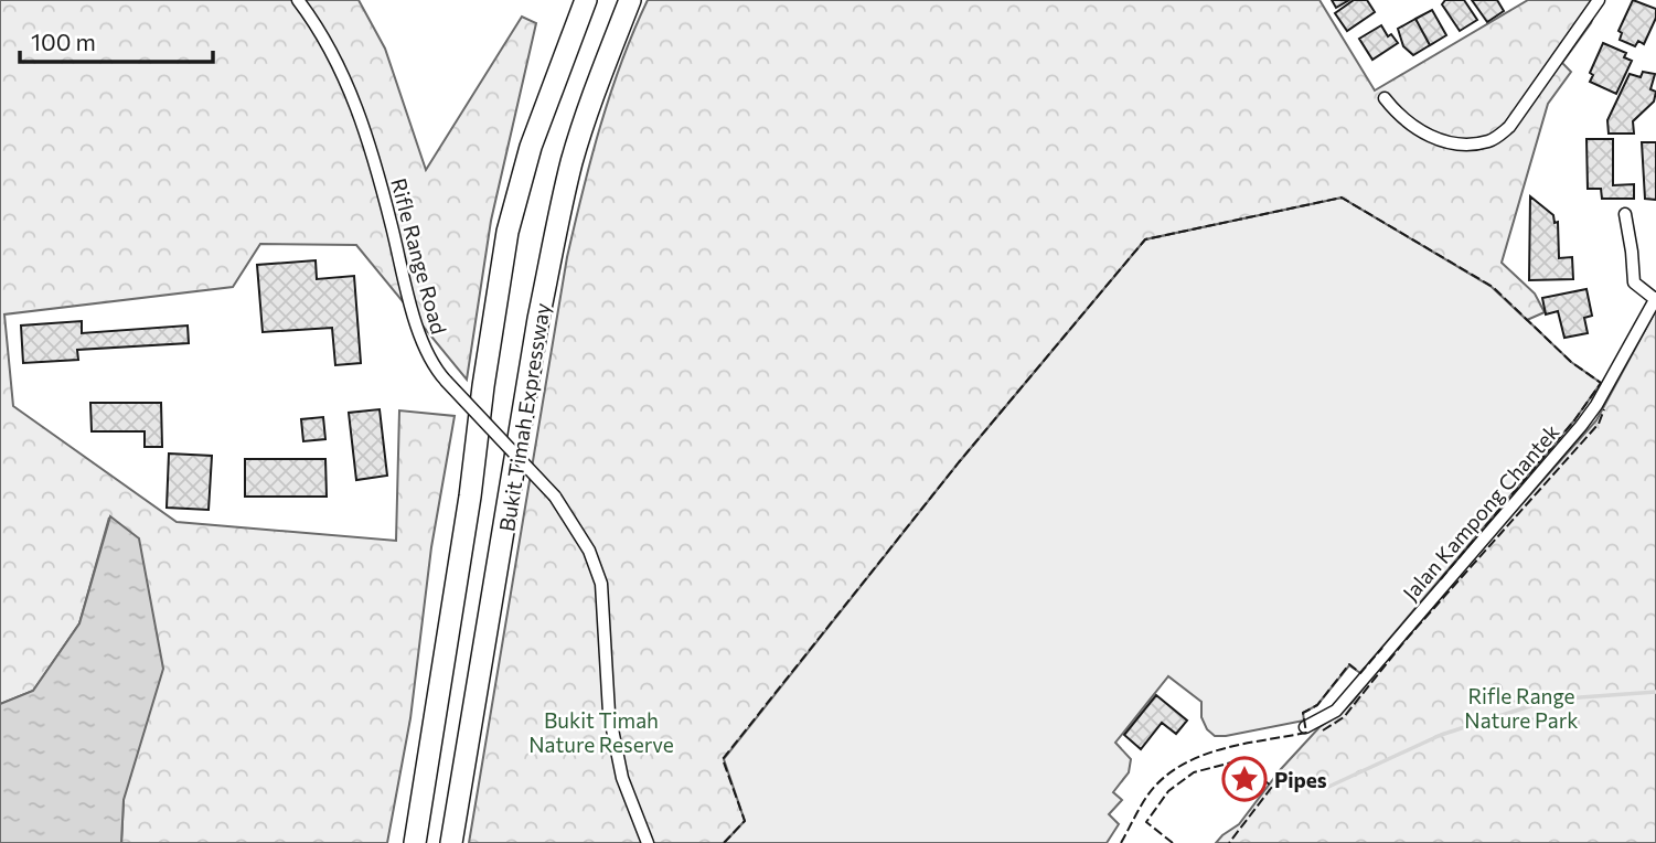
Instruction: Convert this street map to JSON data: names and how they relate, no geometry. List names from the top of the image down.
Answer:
{
  "streets": {
    "highway": ["Bukit Timah Expressway"],
    "street": ["Rifle Range Road", "Jalan Kampong Chantek"]
  },
  "parks": ["Rifle Range Nature Park", "Bukit Timah Nature Reserve"],
  "places": {
    "place": ["Pipes"]
  },
  "scale_bar": "100 m"
}
